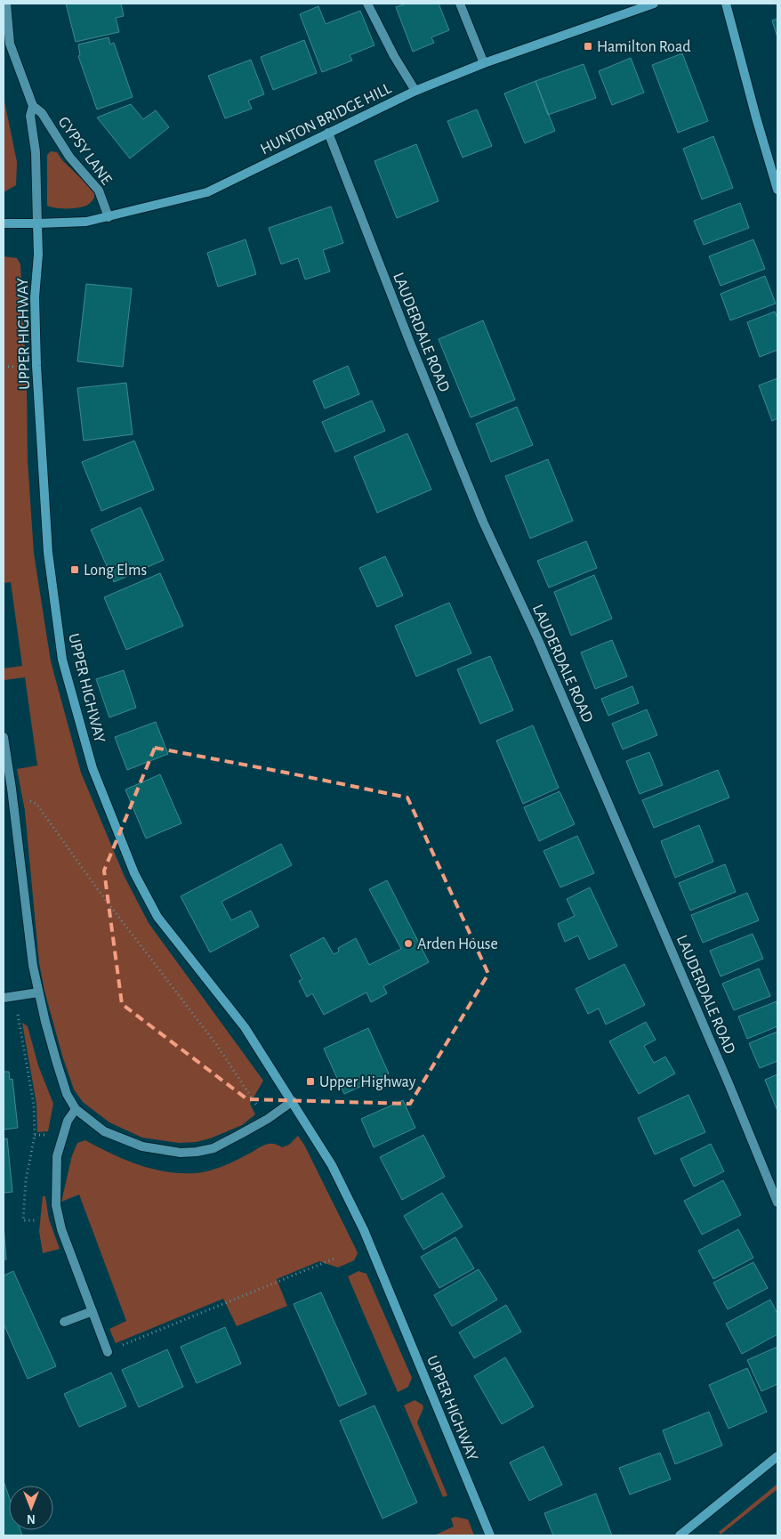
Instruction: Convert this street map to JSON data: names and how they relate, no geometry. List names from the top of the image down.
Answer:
{
  "streets": {
    "street": [
      "HUNTON BRIDGE HILL",
      "GYPSY LANE",
      "LAUDERDALE ROAD",
      "UPPER HIGHWAY"
    ]
  },
  "crossings": [
    ["HUNTON BRIDGE HILL", "GYPSY LANE"],
    ["HUNTON BRIDGE HILL", "LAUDERDALE ROAD"],
    ["HUNTON BRIDGE HILL", "UPPER HIGHWAY"],
    ["GYPSY LANE", "UPPER HIGHWAY"]
  ],
  "places": {
    "transit": ["Hamilton Road", "Long Elms", "Upper Highway"],
    "other": ["Arden House"]
  },
  "north": "bottom"
}
